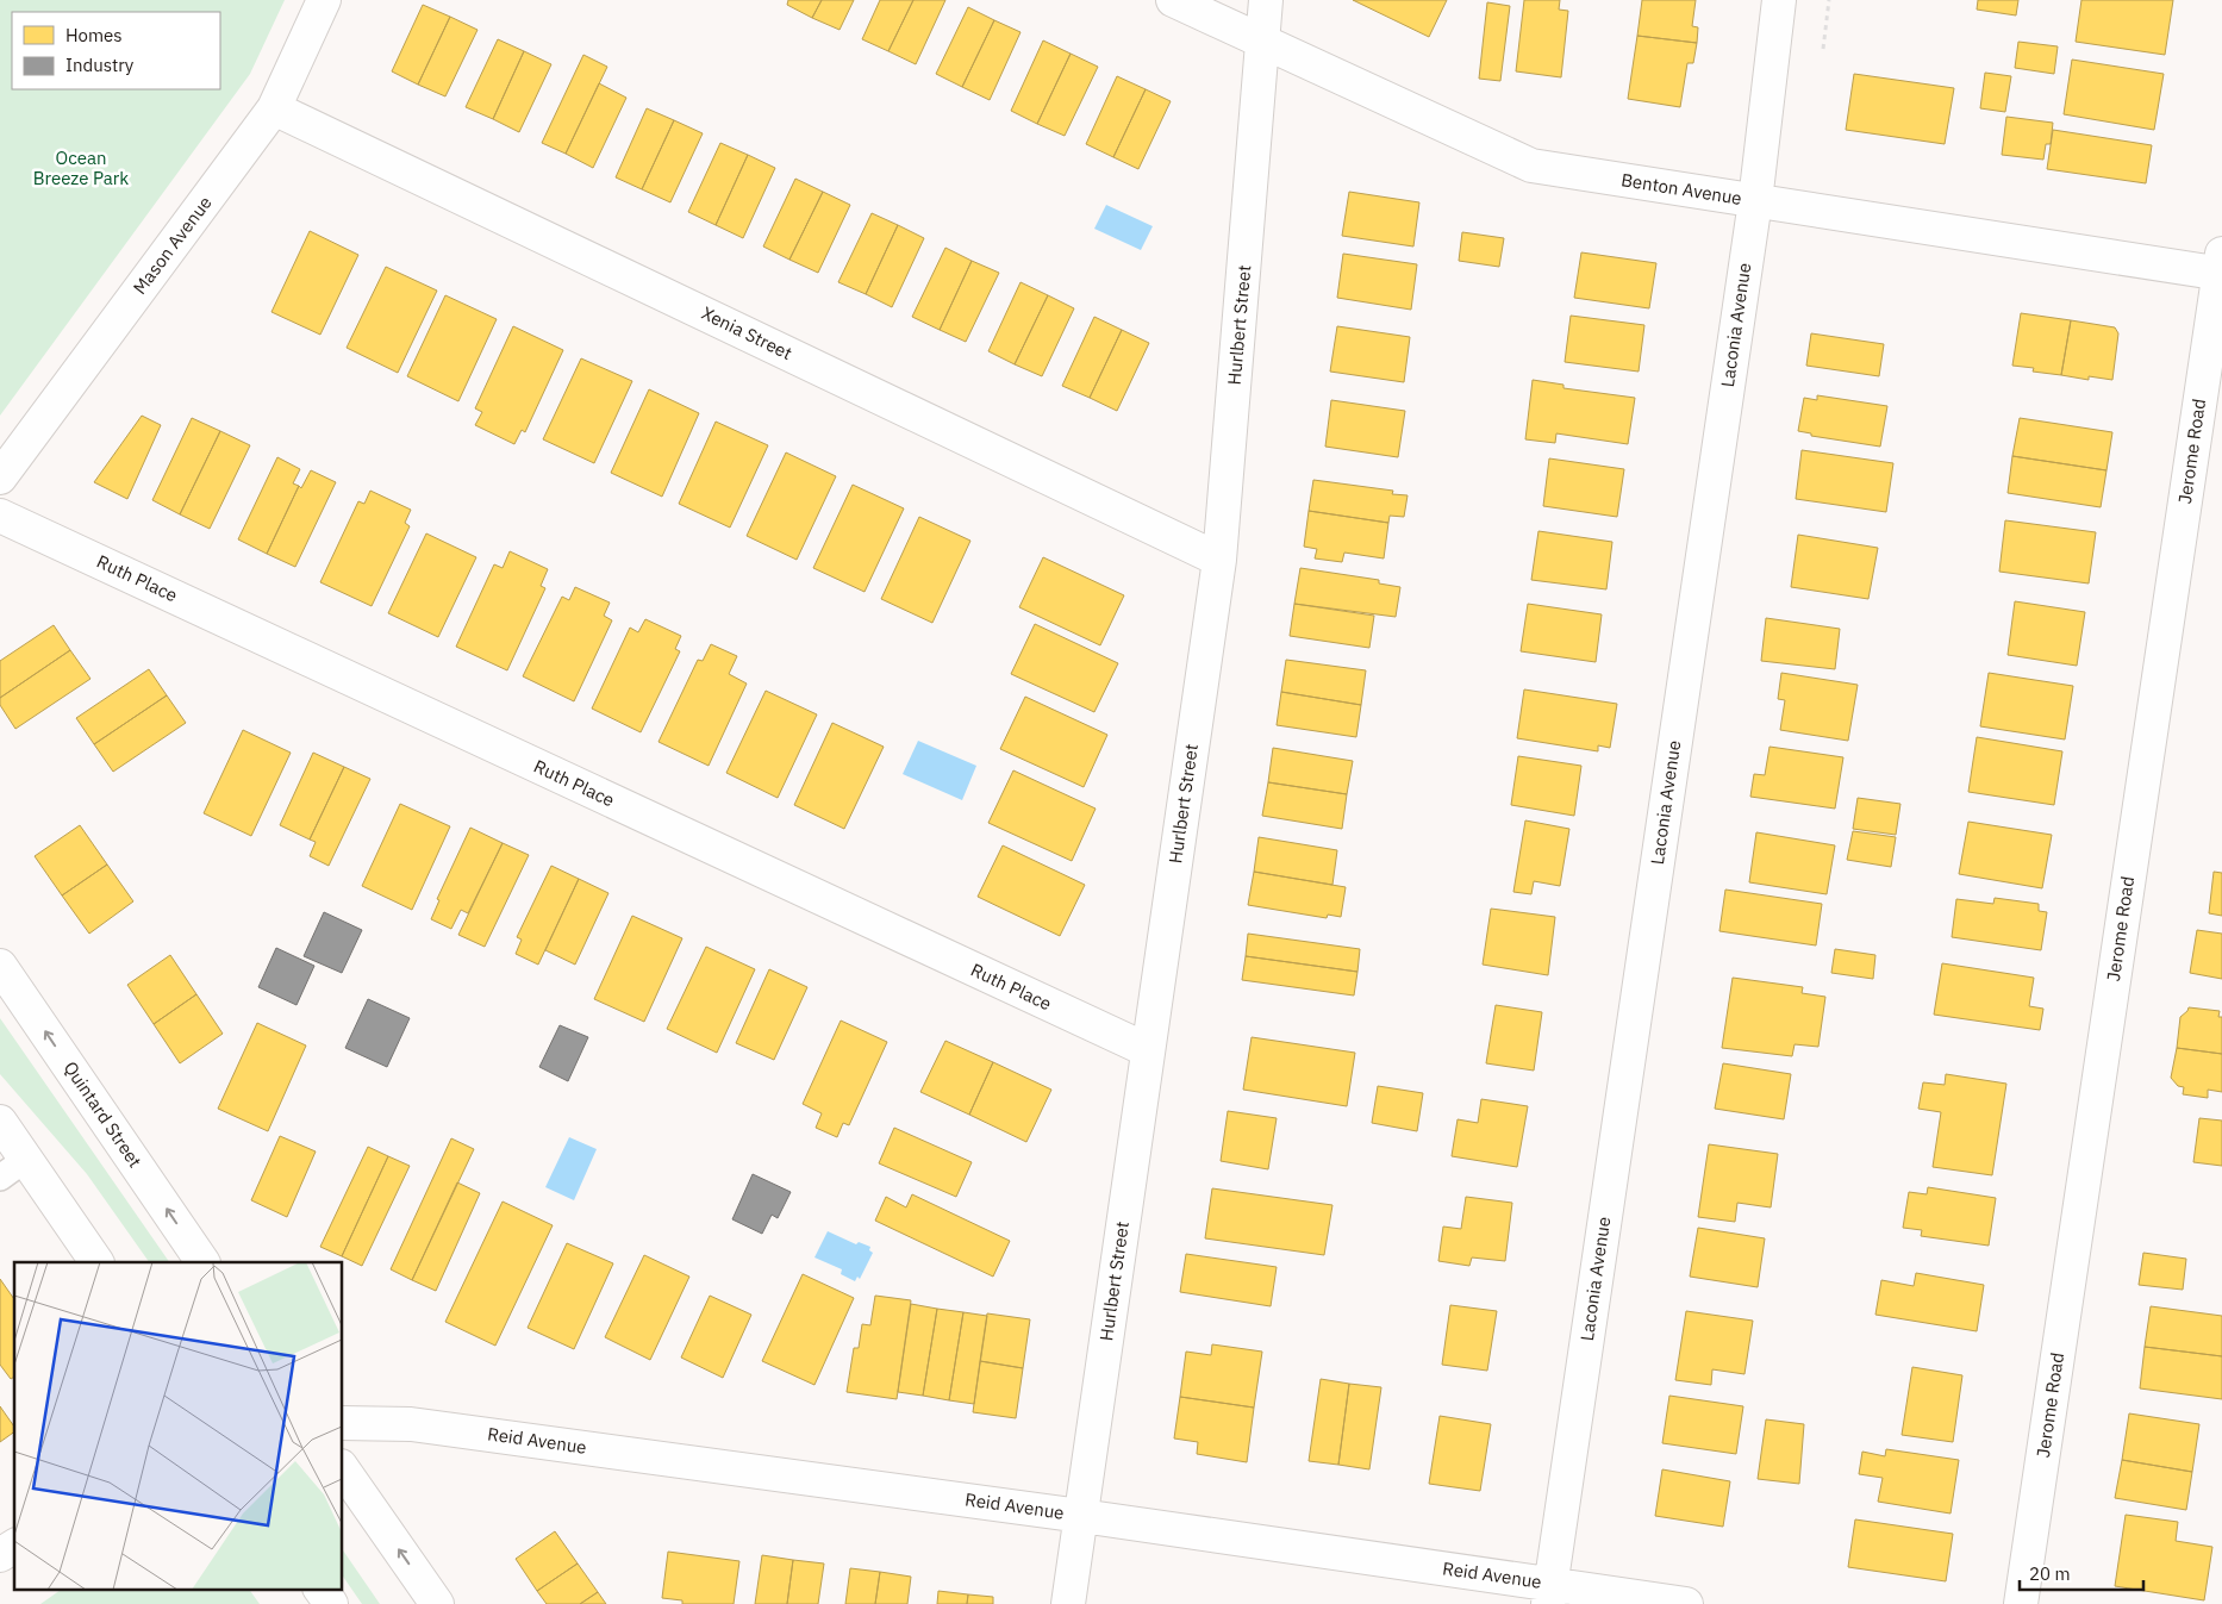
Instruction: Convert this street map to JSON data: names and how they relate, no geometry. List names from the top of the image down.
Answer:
{
  "streets": {
    "street": [
      "Benton Avenue",
      "Mason Avenue",
      "Hurlbert Street",
      "Laconia Avenue",
      "Xenia Street",
      "Jerome Road",
      "Ruth Place",
      "Quintard Street",
      "Reid Avenue"
    ]
  },
  "crossings": [
    ["Benton Avenue", "Hurlbert Street"],
    ["Benton Avenue", "Laconia Avenue"],
    ["Benton Avenue", "Jerome Road"],
    ["Mason Avenue", "Xenia Street"],
    ["Hurlbert Street", "Xenia Street"],
    ["Hurlbert Street", "Ruth Place"],
    ["Hurlbert Street", "Reid Avenue"],
    ["Laconia Avenue", "Reid Avenue"]
  ],
  "parks": ["Ocean Breeze Park"],
  "legend": ["Homes", "Industry"],
  "scale_bar": "20 m"
}
